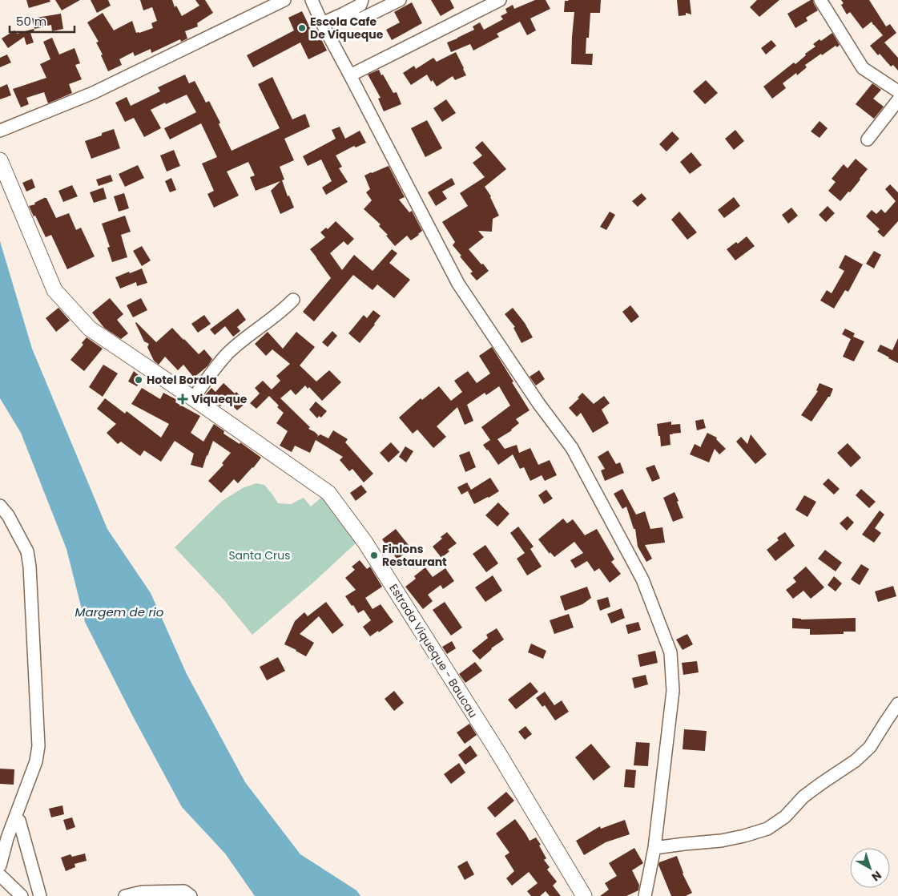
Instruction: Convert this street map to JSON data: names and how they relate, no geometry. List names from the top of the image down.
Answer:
{
  "streets": {
    "main road": ["Estrada Viqueque - Baucau"]
  },
  "water": ["Margem de rio"],
  "parks": ["Santa Crus"],
  "places": {
    "other": ["Escola Cafe De Viqueque", "Hotel Borala", "Finlons Restaurant"],
    "health": ["Viqueque"]
  },
  "scale_bar": "50 m",
  "north": "bottom right"
}
